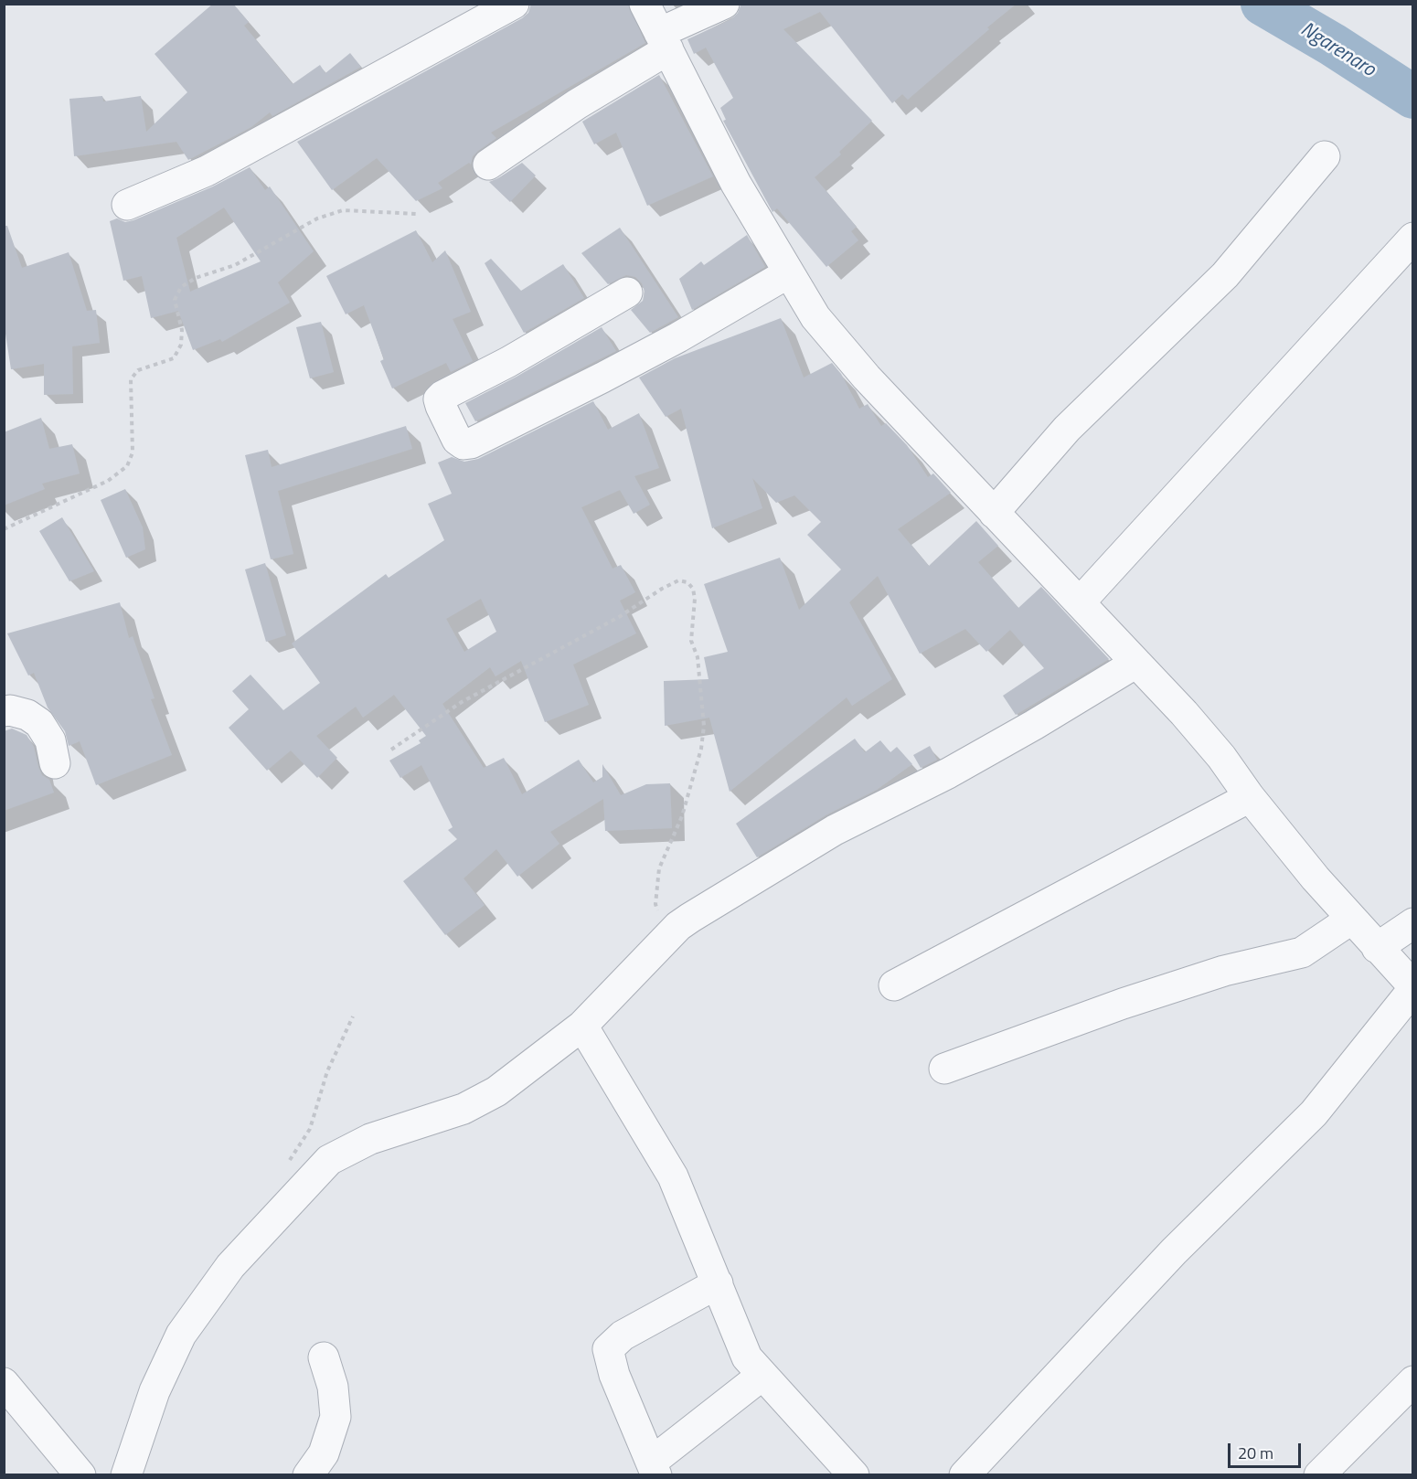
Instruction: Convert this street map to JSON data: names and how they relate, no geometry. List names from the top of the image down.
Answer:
{
  "water": ["Ngarenaro"],
  "scale_bar": "20 m"
}
